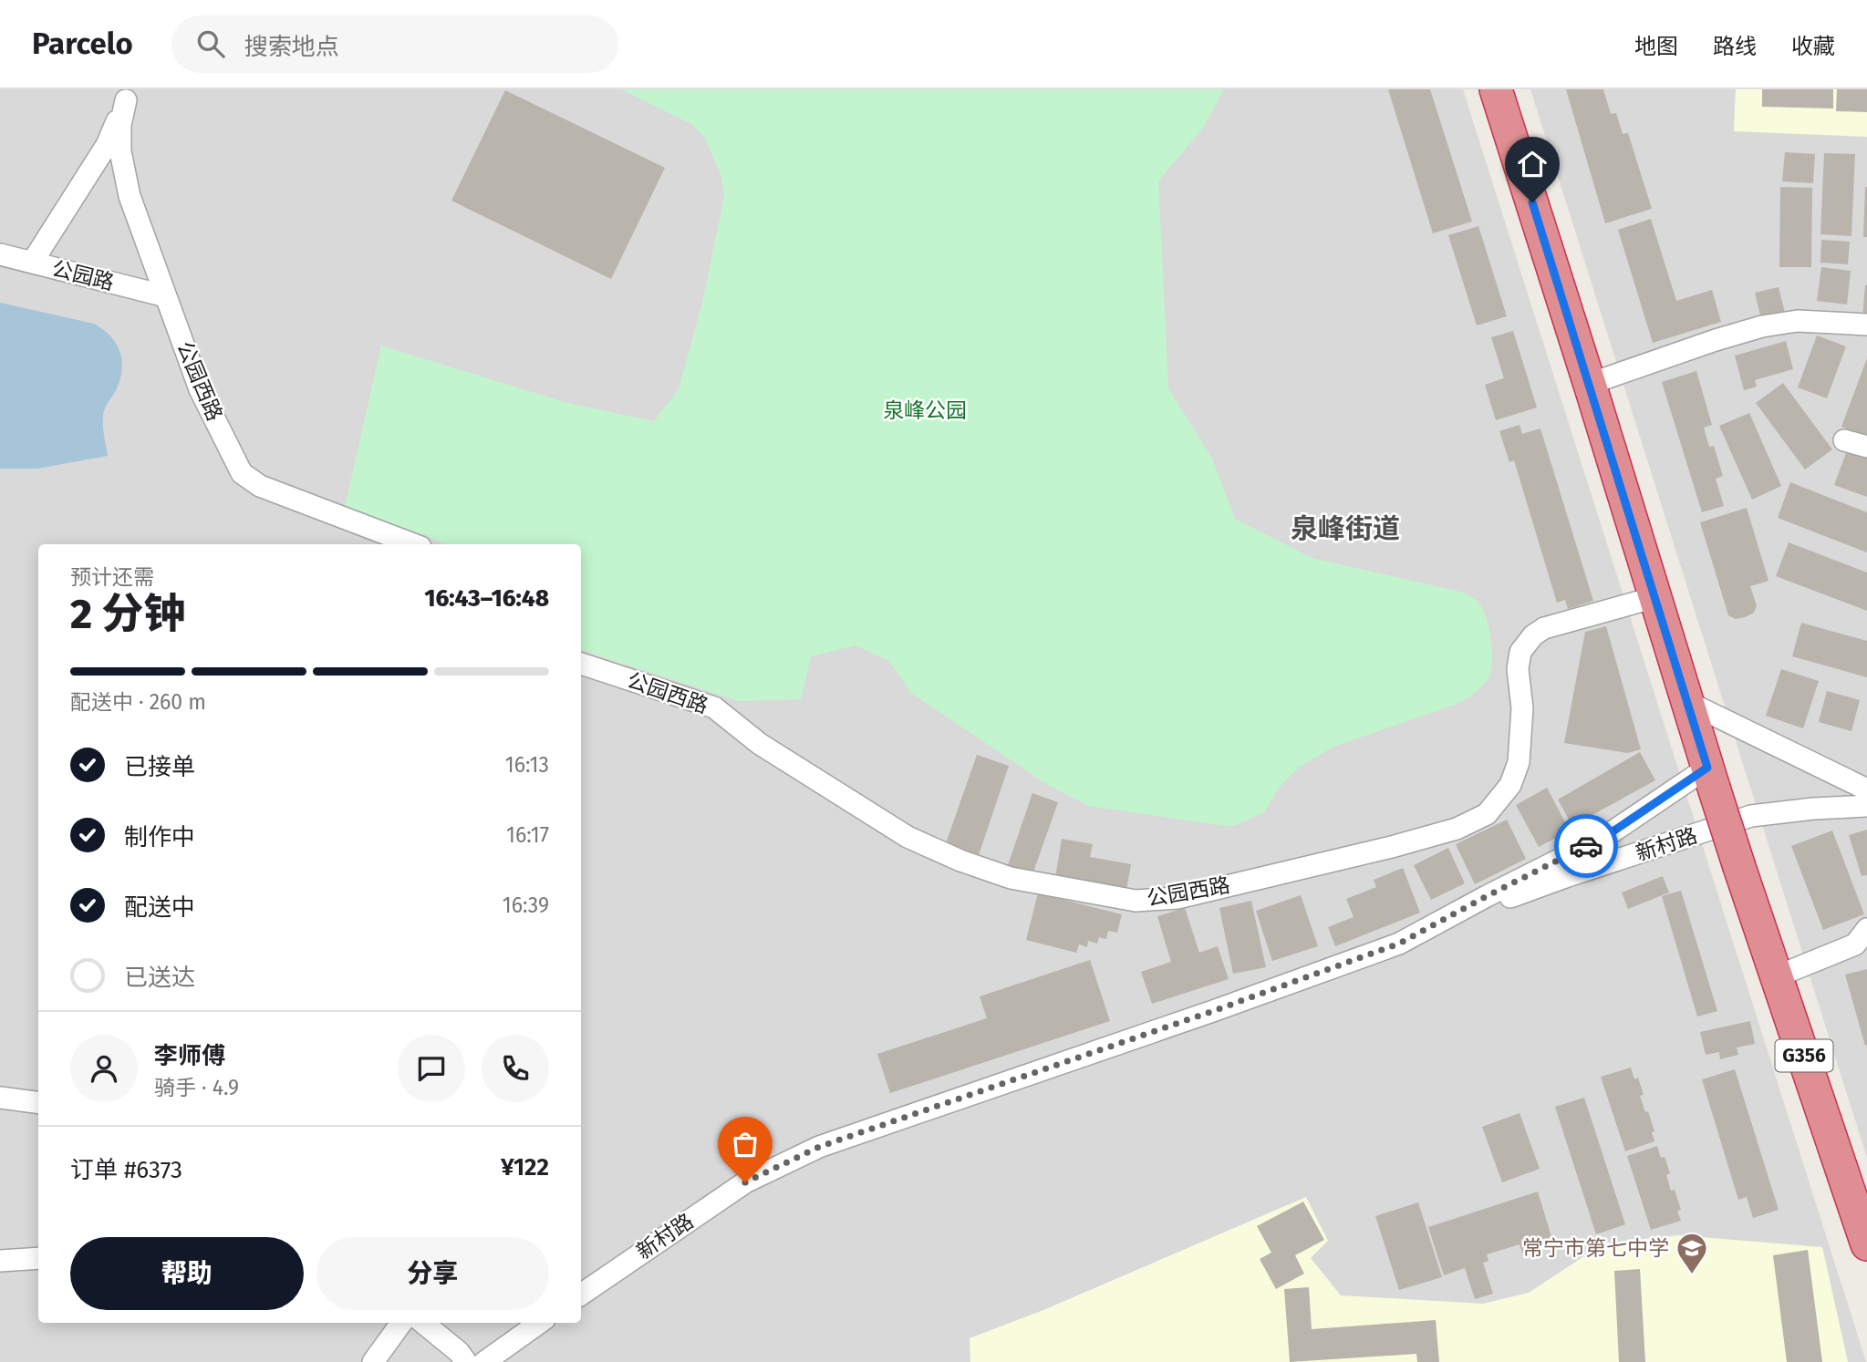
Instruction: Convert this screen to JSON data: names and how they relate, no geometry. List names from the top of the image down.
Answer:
{
  "streets": {
    "highway": ["G356"],
    "street": ["公园路", "公园西路", "新村路"]
  },
  "crossings": [
    ["公园路", "公园西路"],
    ["公园西路", "G356"],
    ["新村路", "G356"]
  ],
  "districts": ["泉峰街道"],
  "parks": ["泉峰公园"],
  "places": {
    "school or university": ["常宁市第七中学"]
  },
  "page": {
    "header": "Parcelo",
    "search": "搜索地点",
    "nav": ["地图", "路线", "收藏"],
    "heading": ["2 分钟", "预计还需", "16:43–16:48"],
    "panel": [
      "李师傅",
      "骑手 · 4.9",
      "订单 #6373",
      "¥122"
    ],
    "bar": "配送中 · 260 m",
    "list": [
      ["已接单", "16:13"],
      ["制作中", "16:17"],
      ["配送中", "16:39"],
      "已送达"
    ],
    "buttons": ["帮助", "分享"]
  }
}
